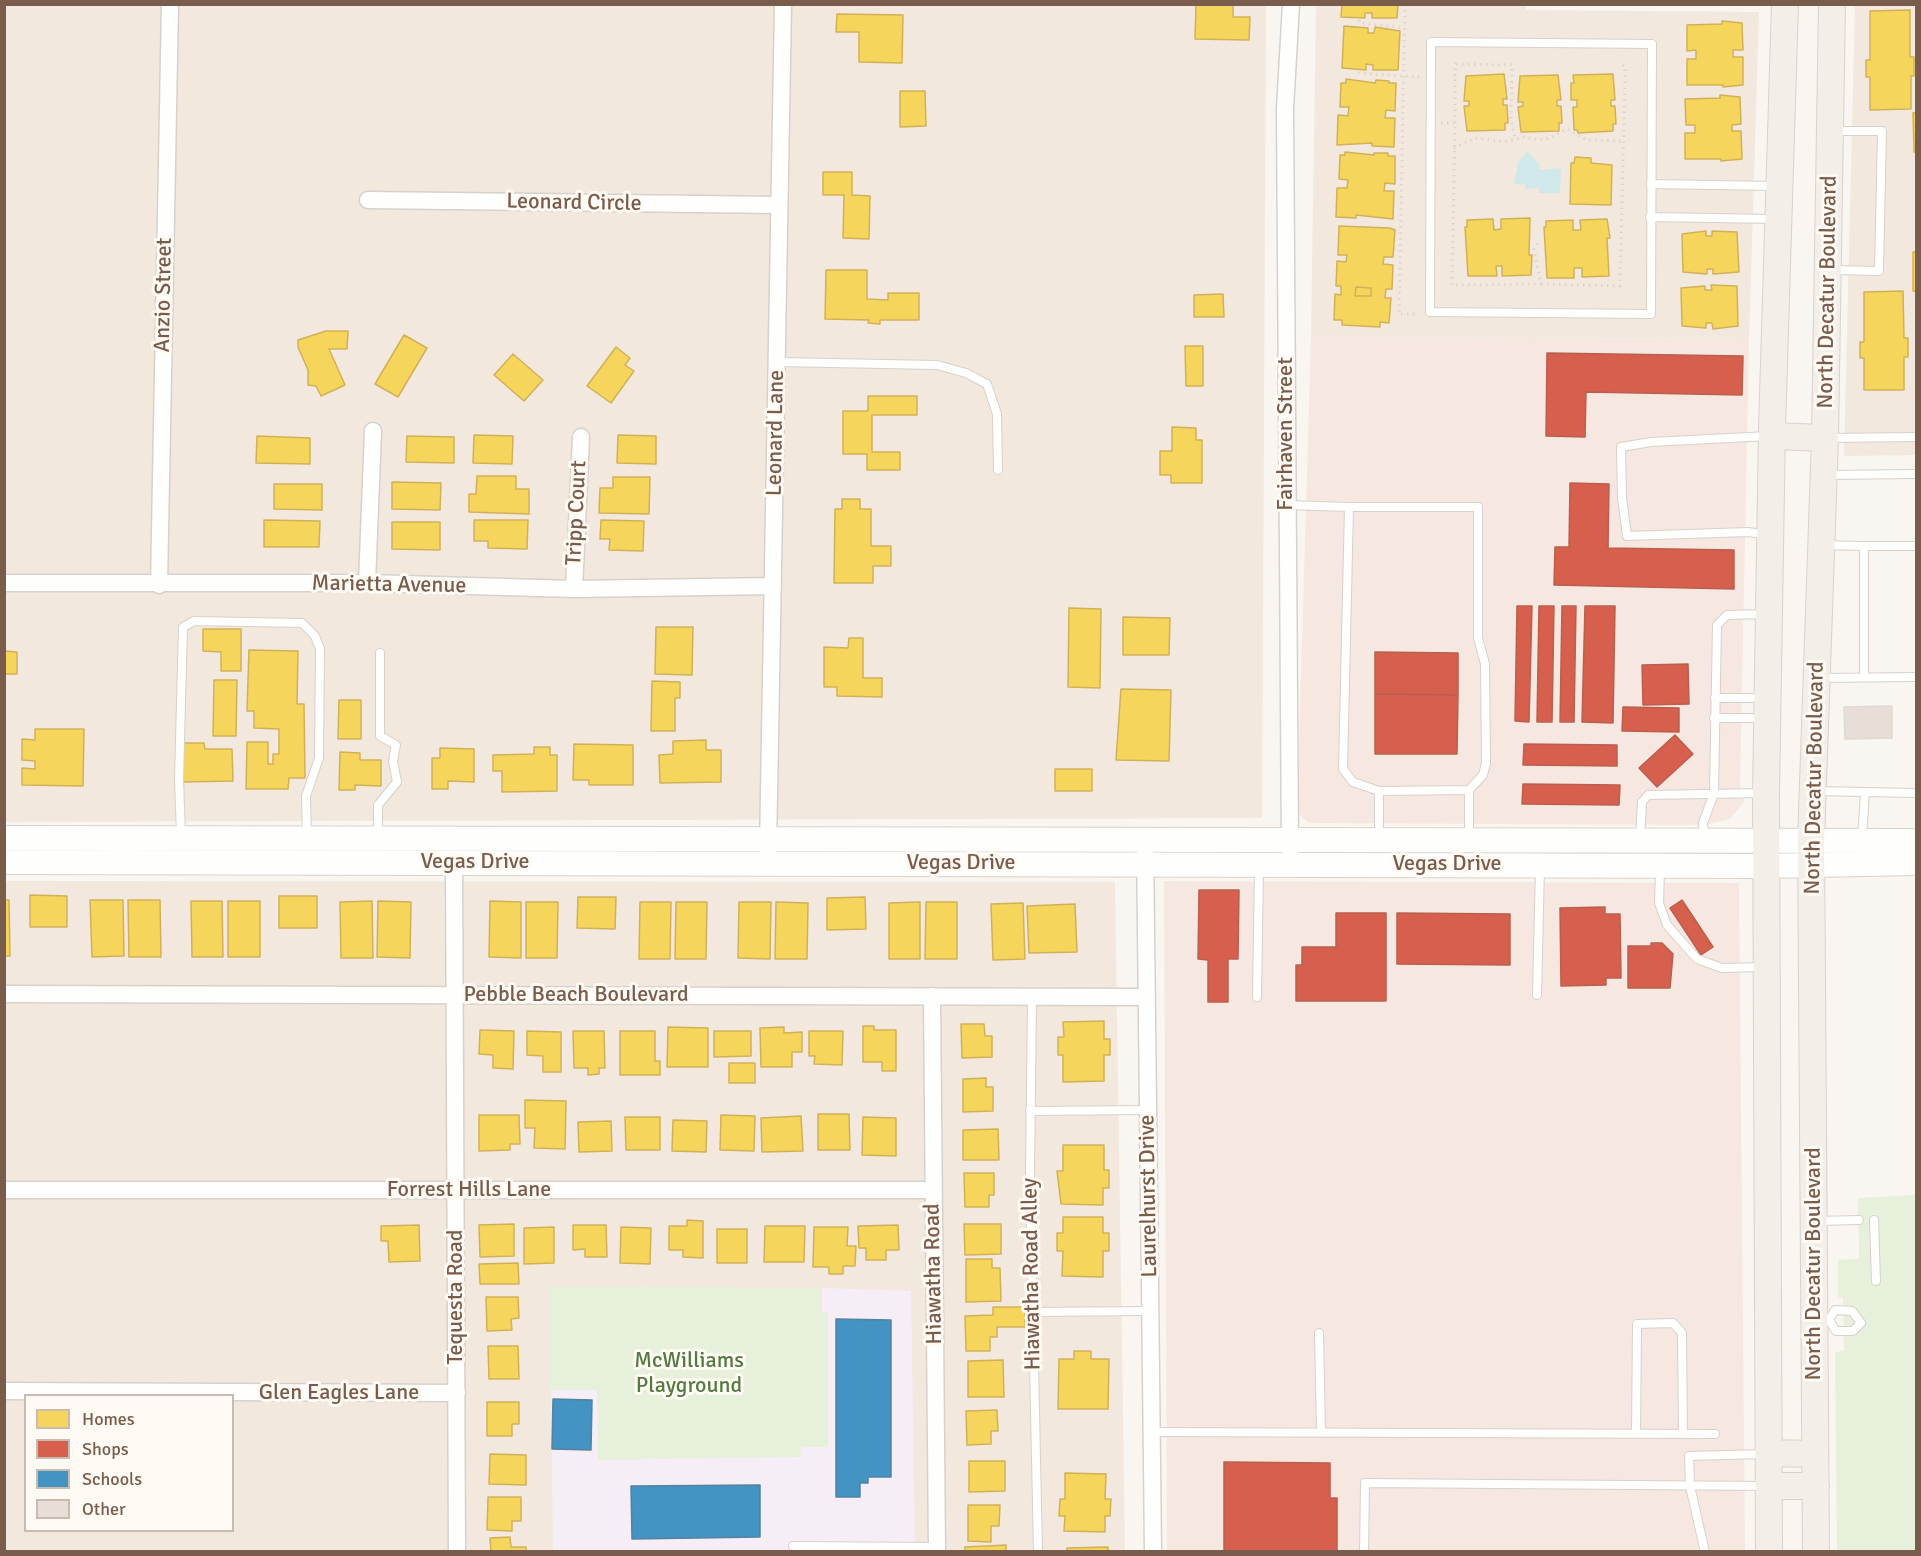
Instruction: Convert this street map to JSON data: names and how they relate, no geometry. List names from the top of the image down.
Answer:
{
  "streets": {
    "main road": ["North Decatur Boulevard", "Vegas Drive"],
    "street": [
      "Leonard Circle",
      "Anzio Street",
      "Leonard Lane",
      "Fairhaven Street",
      "Tripp Court",
      "Marietta Avenue",
      "Pebble Beach Boulevard",
      "Forrest Hills Lane",
      "Laurelhurst Drive",
      "Hiawatha Road",
      "Tequesta Road",
      "Glen Eagles Lane"
    ],
    "lane": ["Hiawatha Road Alley"]
  },
  "crossings": [
    ["Leonard Circle", "Leonard Lane"],
    ["North Decatur Boulevard", "Vegas Drive"],
    ["Anzio Street", "Marietta Avenue"],
    ["Leonard Lane", "Marietta Avenue"],
    ["Leonard Lane", "Vegas Drive"],
    ["Fairhaven Street", "Vegas Drive"],
    ["Tripp Court", "Marietta Avenue"],
    ["Vegas Drive", "Laurelhurst Drive"],
    ["Vegas Drive", "Tequesta Road"],
    ["Pebble Beach Boulevard", "Laurelhurst Drive"],
    ["Pebble Beach Boulevard", "Hiawatha Road"],
    ["Pebble Beach Boulevard", "Hiawatha Road Alley"],
    ["Pebble Beach Boulevard", "Tequesta Road"],
    ["Forrest Hills Lane", "Hiawatha Road"],
    ["Forrest Hills Lane", "Tequesta Road"],
    ["Tequesta Road", "Glen Eagles Lane"]
  ],
  "parks": ["McWilliams Playground"],
  "legend": [
    "Homes",
    "Shops",
    "Schools",
    "Other"
  ]
}
